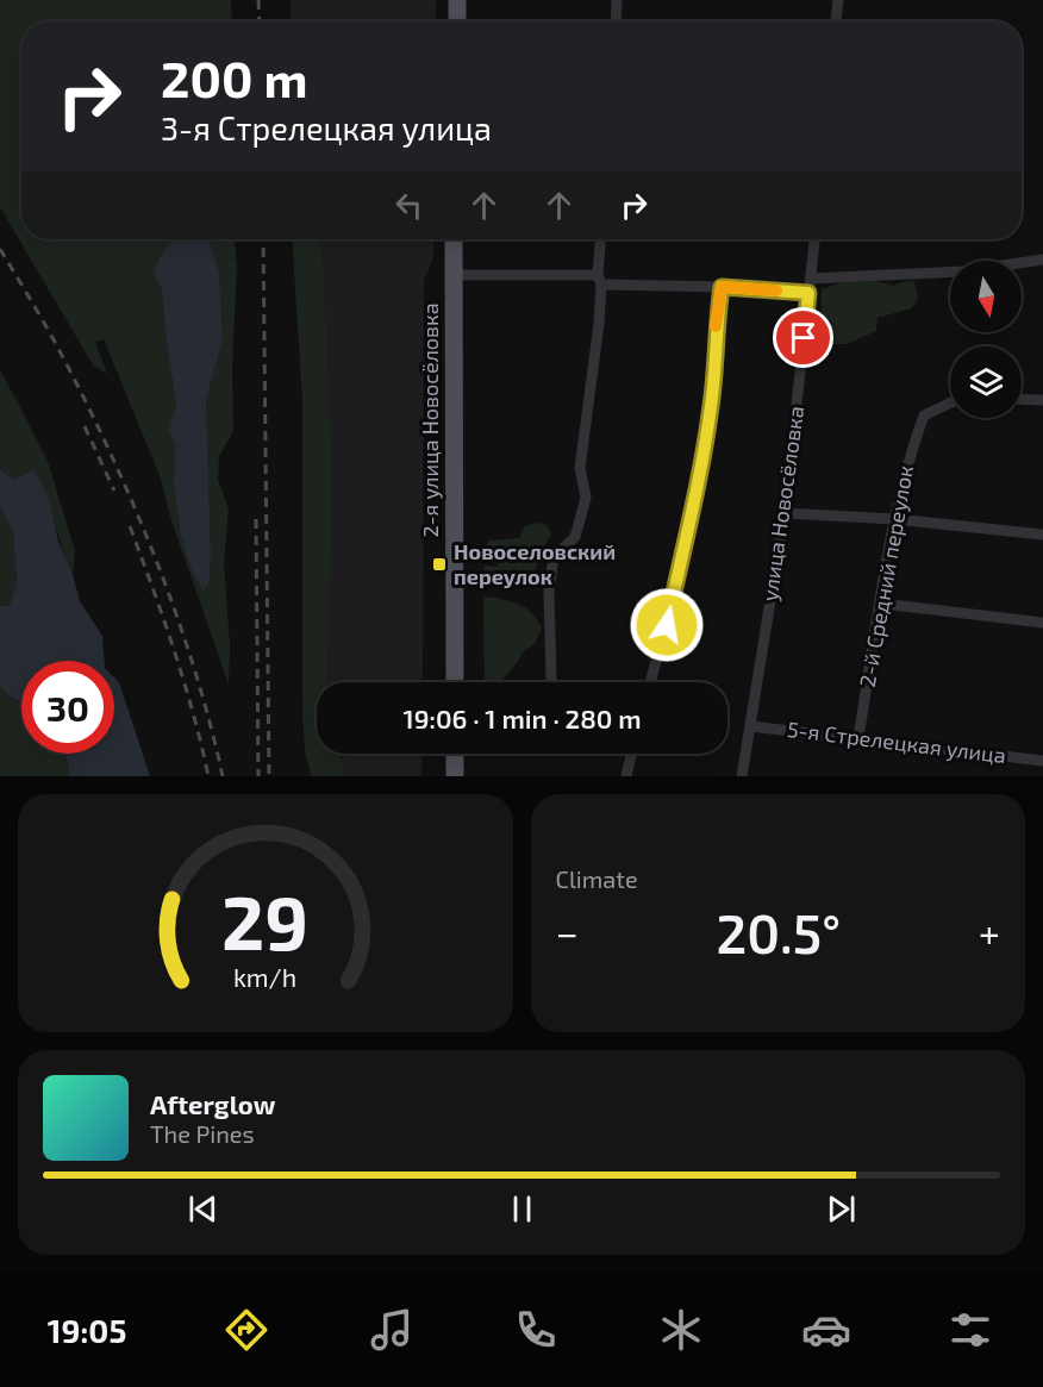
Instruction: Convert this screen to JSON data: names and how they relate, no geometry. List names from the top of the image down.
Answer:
{
  "streets": {
    "main road": ["2-я улица Новосёловка"],
    "street": ["улица Новосёловка", "2-й Средний переулок", "5-я Стрелецкая улица"]
  },
  "crossings": [
    ["улица Новосёловка", "5-я Стрелецкая улица"],
    ["2-й Средний переулок", "5-я Стрелецкая улица"]
  ],
  "places": {
    "transit": ["Новоселовский переулок"]
  },
  "north": "bottom",
  "page": {
    "turn": ["200 m", "3-я Стрелецкая улица"],
    "limit": "30",
    "trip": "19:06 · 1 min · 280 m",
    "tile": "Climate",
    "heat": ["−", "20.5°", "+"],
    "song": ["Afterglow", "The Pines"],
    "tabs": "19:05",
    "gauge": ["29", "km/h"]
  }
}
